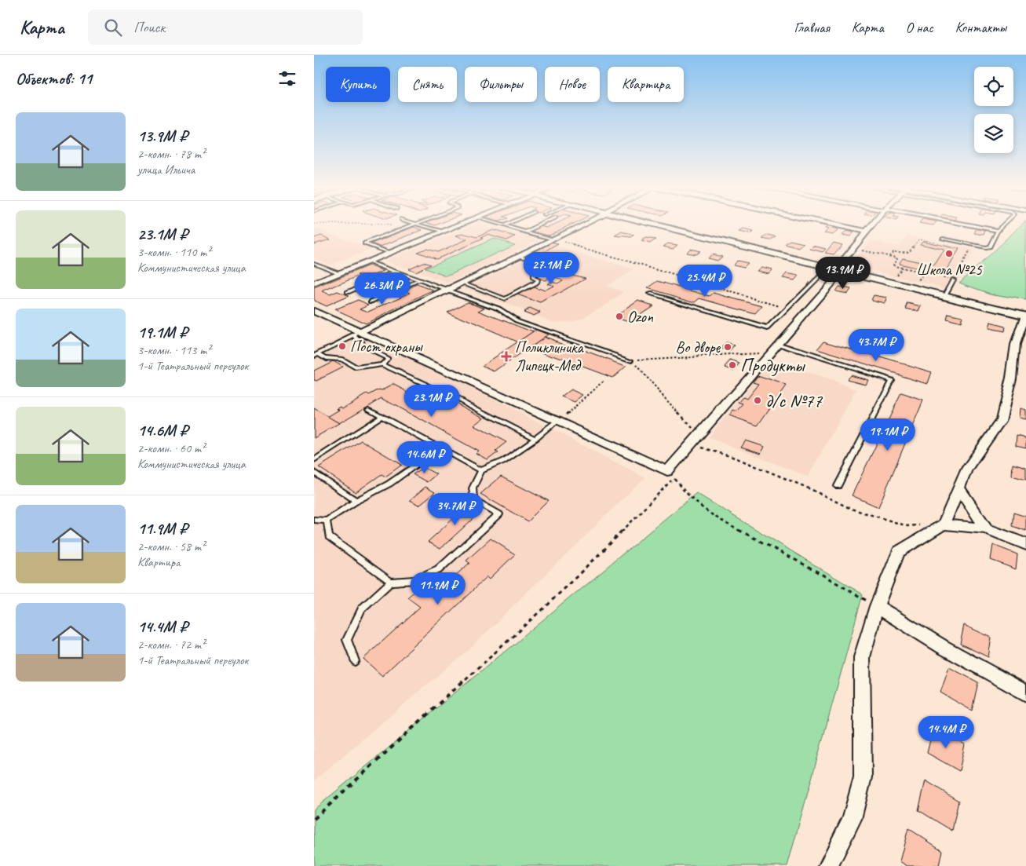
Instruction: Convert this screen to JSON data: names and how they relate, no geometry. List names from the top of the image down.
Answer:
{
  "places": {
    "other": [
      "Школа №25",
      "Ozon",
      "Пост охраны",
      "Во дворе",
      "Продукты",
      "д/с №77"
    ],
    "health": ["Поликлиника Липецк-Мед"]
  },
  "page": {
    "header": "Карта",
    "search": "Поиск",
    "nav": [
      "Главная",
      "Карта",
      "О нас",
      "Контакты"
    ],
    "heading": "Объектов: 11",
    "chip": [
      "Купить",
      "Снять",
      "Фильтры",
      "Новое",
      "Квартира"
    ],
    "list": [
      {
        "name": "13.9M ₽",
        "note": "2-комн. · 78 m² · улица Ильича"
      },
      {
        "name": "23.1M ₽",
        "note": "3-комн. · 110 m² · Коммунистическая улица"
      },
      {
        "name": "19.1M ₽",
        "note": "3-комн. · 113 m² · 1-й Театральный переулок"
      },
      {
        "name": "14.6M ₽",
        "note": "2-комн. · 60 m² · Коммунистическая улица"
      },
      {
        "name": "11.9M ₽",
        "note": "2-комн. · 58 m² · Квартира"
      },
      {
        "name": "14.4M ₽",
        "note": "2-комн. · 72 m² · 1-й Театральный переулок"
      }
    ],
    "price": [
      "27.1M ₽",
      "13.9M ₽",
      "25.4M ₽",
      "26.3M ₽",
      "43.7M ₽",
      "23.1M ₽",
      "19.1M ₽",
      "14.6M ₽",
      "34.7M ₽",
      "11.9M ₽",
      "14.4M ₽"
    ]
  }
}
